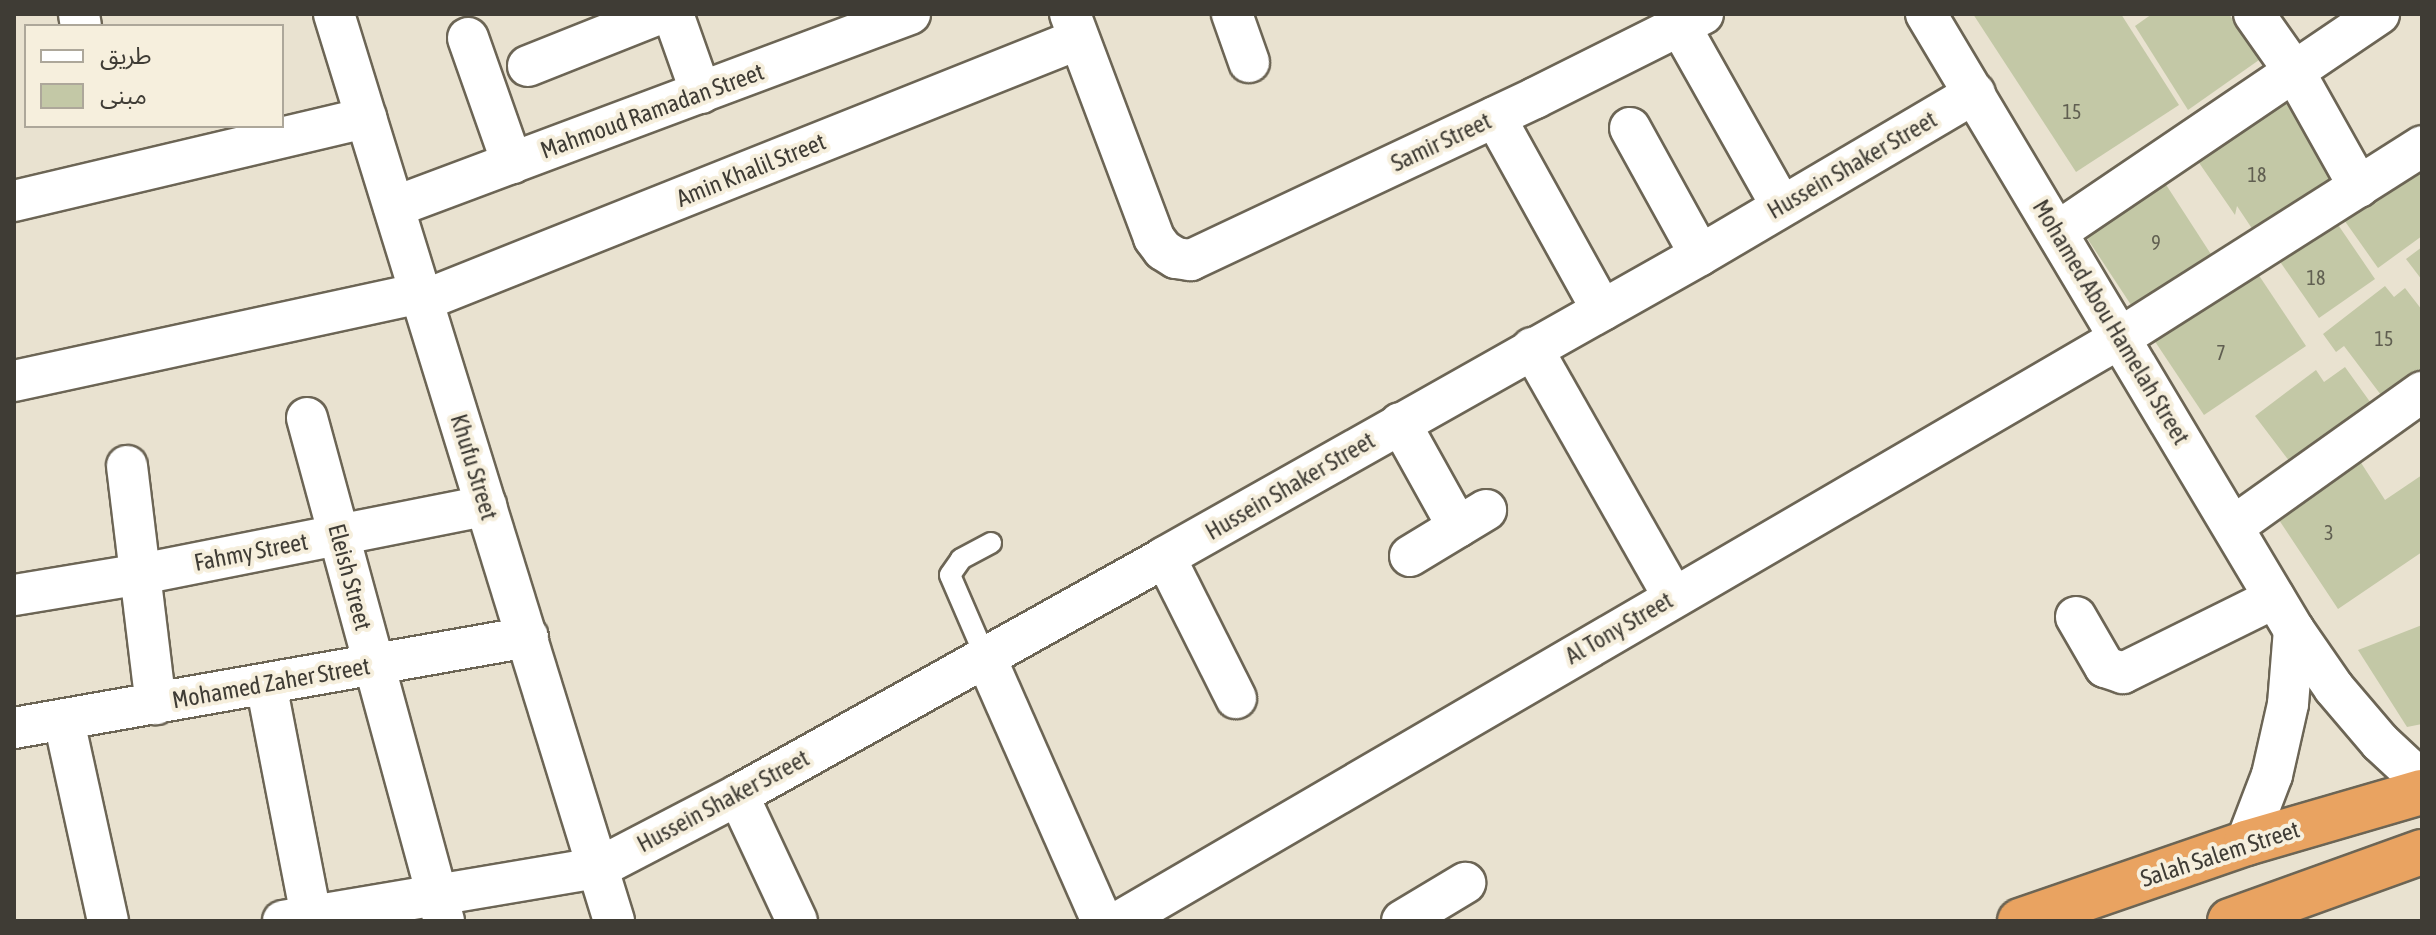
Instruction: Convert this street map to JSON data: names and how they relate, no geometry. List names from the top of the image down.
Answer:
{
  "streets": {
    "highway": ["Salah Salem Street"],
    "street": [
      "Mahmoud Ramadan Street",
      "Samir Street",
      "Hussein Shaker Street",
      "Amin Khalil Street",
      "Mohamed Abou Hamelah Street",
      "Khufu Street",
      "Fahmy Street",
      "Eleish Street",
      "Al Tony Street",
      "Mohamed Zaher Street"
    ]
  },
  "crossings": [
    ["Mahmoud Ramadan Street", "Khufu Street"],
    ["Samir Street", "Amin Khalil Street"],
    ["Hussein Shaker Street", "Mohamed Abou Hamelah Street"],
    ["Hussein Shaker Street", "Khufu Street"],
    ["Hussein Shaker Street", "Eleish Street"],
    ["Amin Khalil Street", "Khufu Street"],
    ["Mohamed Abou Hamelah Street", "Al Tony Street"],
    ["Khufu Street", "Fahmy Street"],
    ["Khufu Street", "Mohamed Zaher Street"],
    ["Fahmy Street", "Eleish Street"],
    ["Eleish Street", "Mohamed Zaher Street"]
  ],
  "house_numbers": [
    "15",
    "18",
    "9",
    "18",
    "15",
    "7",
    "3"
  ],
  "legend": ["طريق", "مبنى"]
}
